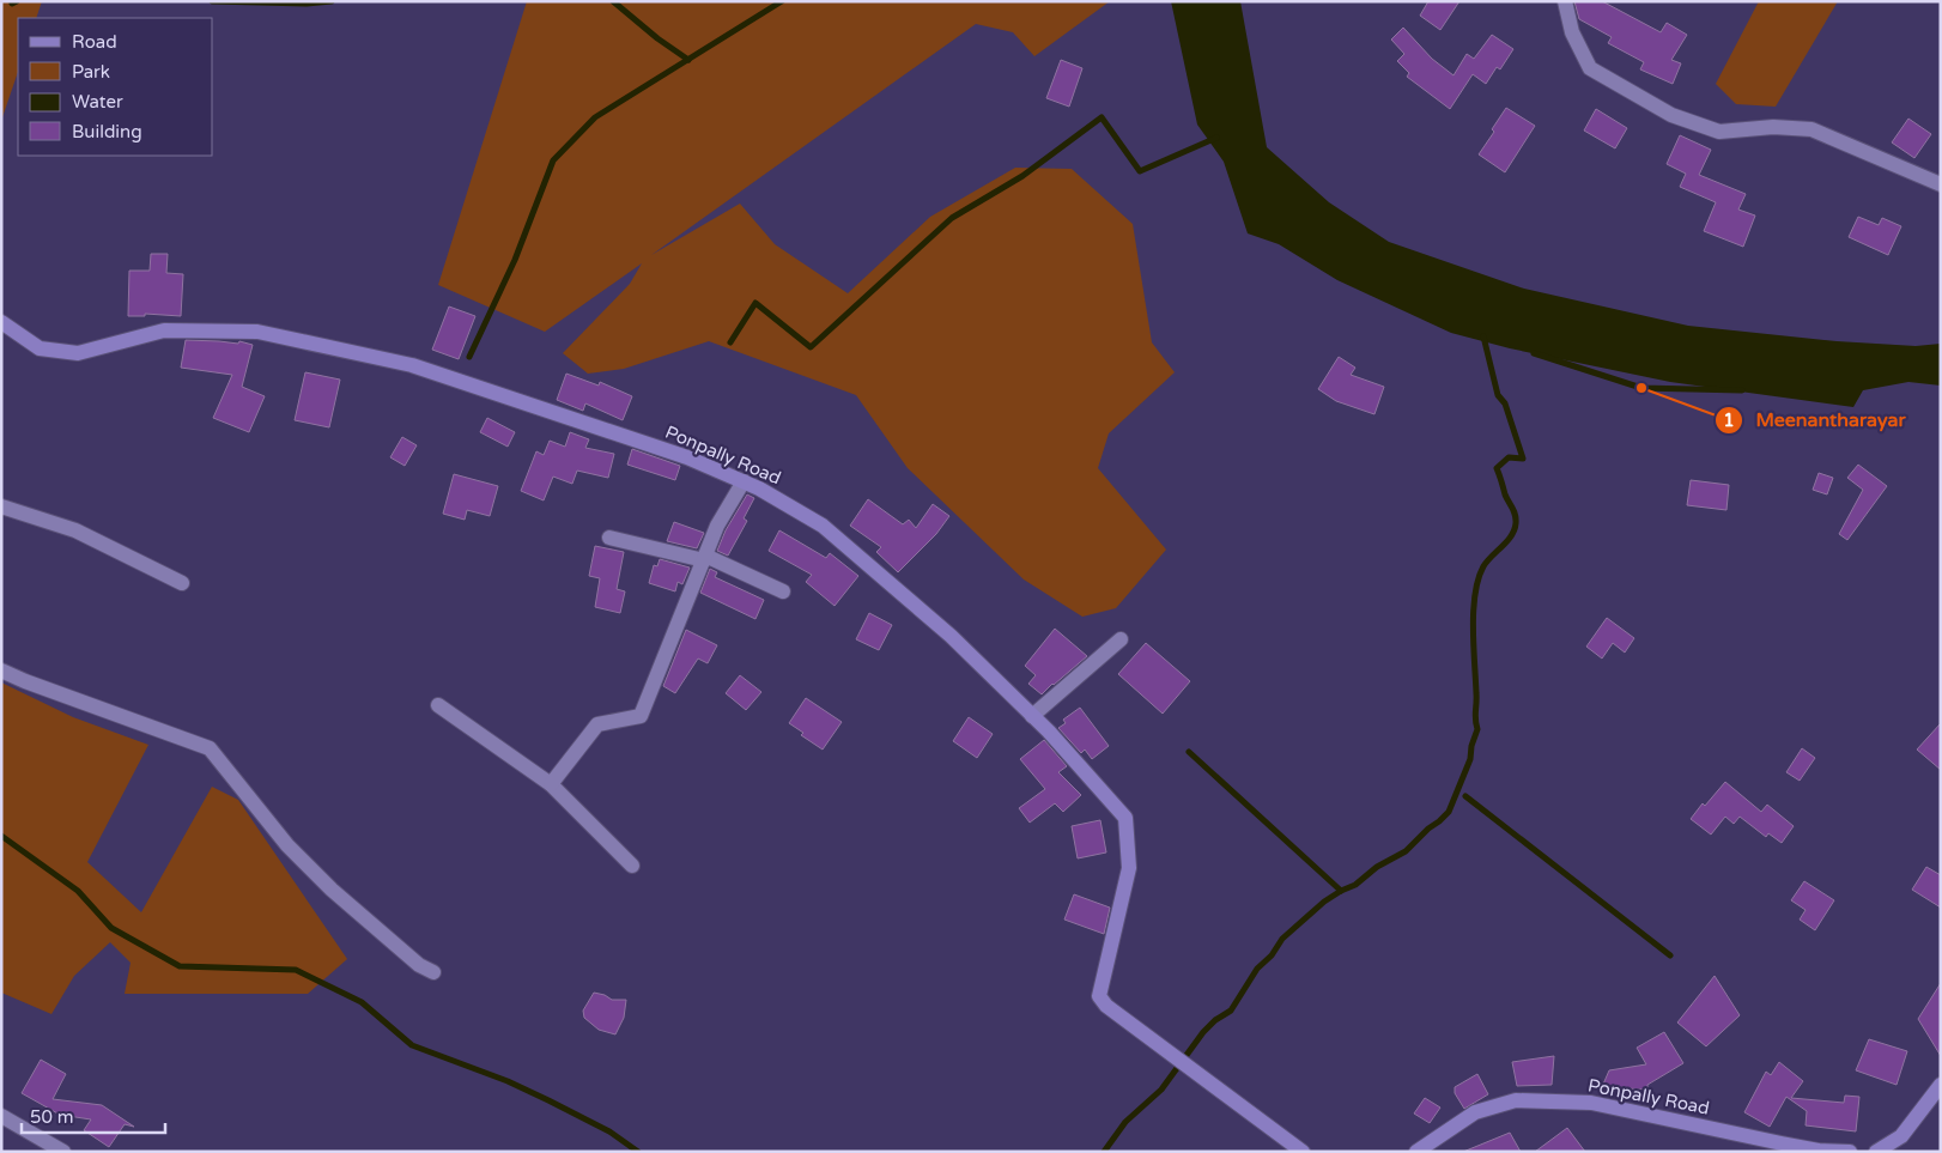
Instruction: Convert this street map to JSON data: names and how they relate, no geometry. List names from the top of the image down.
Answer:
{
  "streets": {
    "main road": ["Ponpally Road"]
  },
  "places": ["Meenantharayar"],
  "legend": [
    "Road",
    "Park",
    "Water",
    "Building"
  ],
  "scale_bar": "50 m"
}
